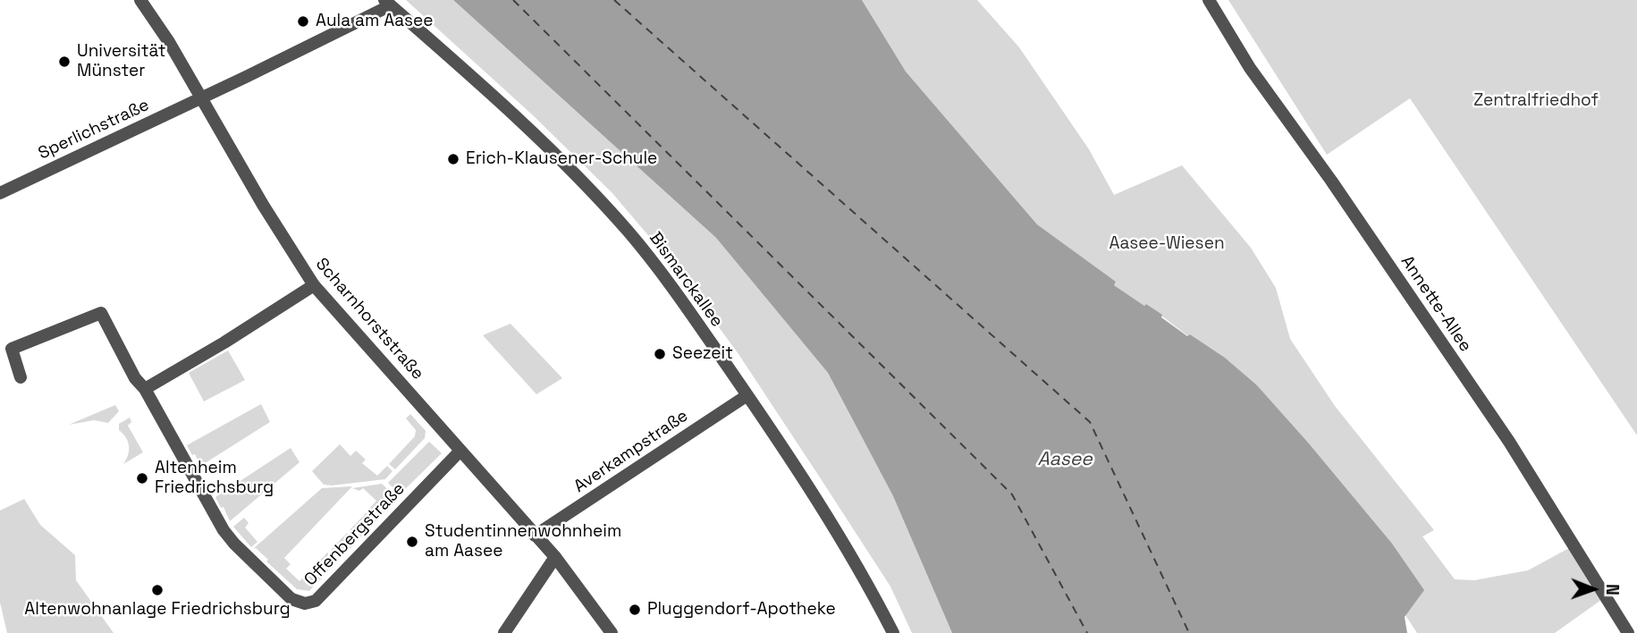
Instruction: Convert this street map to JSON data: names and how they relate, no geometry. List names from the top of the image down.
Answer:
{
  "streets": {
    "street": [
      "Sperlichstraße",
      "Bismarckallee",
      "Annette-Allee",
      "Scharnhorststraße",
      "Averkampstraße",
      "Offenbergstraße"
    ]
  },
  "crossings": [
    ["Sperlichstraße", "Bismarckallee"],
    ["Sperlichstraße", "Scharnhorststraße"],
    ["Bismarckallee", "Averkampstraße"],
    ["Scharnhorststraße", "Averkampstraße"],
    ["Scharnhorststraße", "Offenbergstraße"]
  ],
  "water": ["Aasee"],
  "parks": ["Zentralfriedhof", "Aasee-Wiesen"],
  "places": [
    "Aula am Aasee",
    "Universität Münster",
    "Erich-Klausener-Schule",
    "Seezeit",
    "Altenheim Friedrichsburg",
    "Studentinnenwohnheim am Aasee",
    "Altenwohnanlage Friedrichsburg",
    "Pluggendorf-Apotheke"
  ],
  "north": "right"
}
